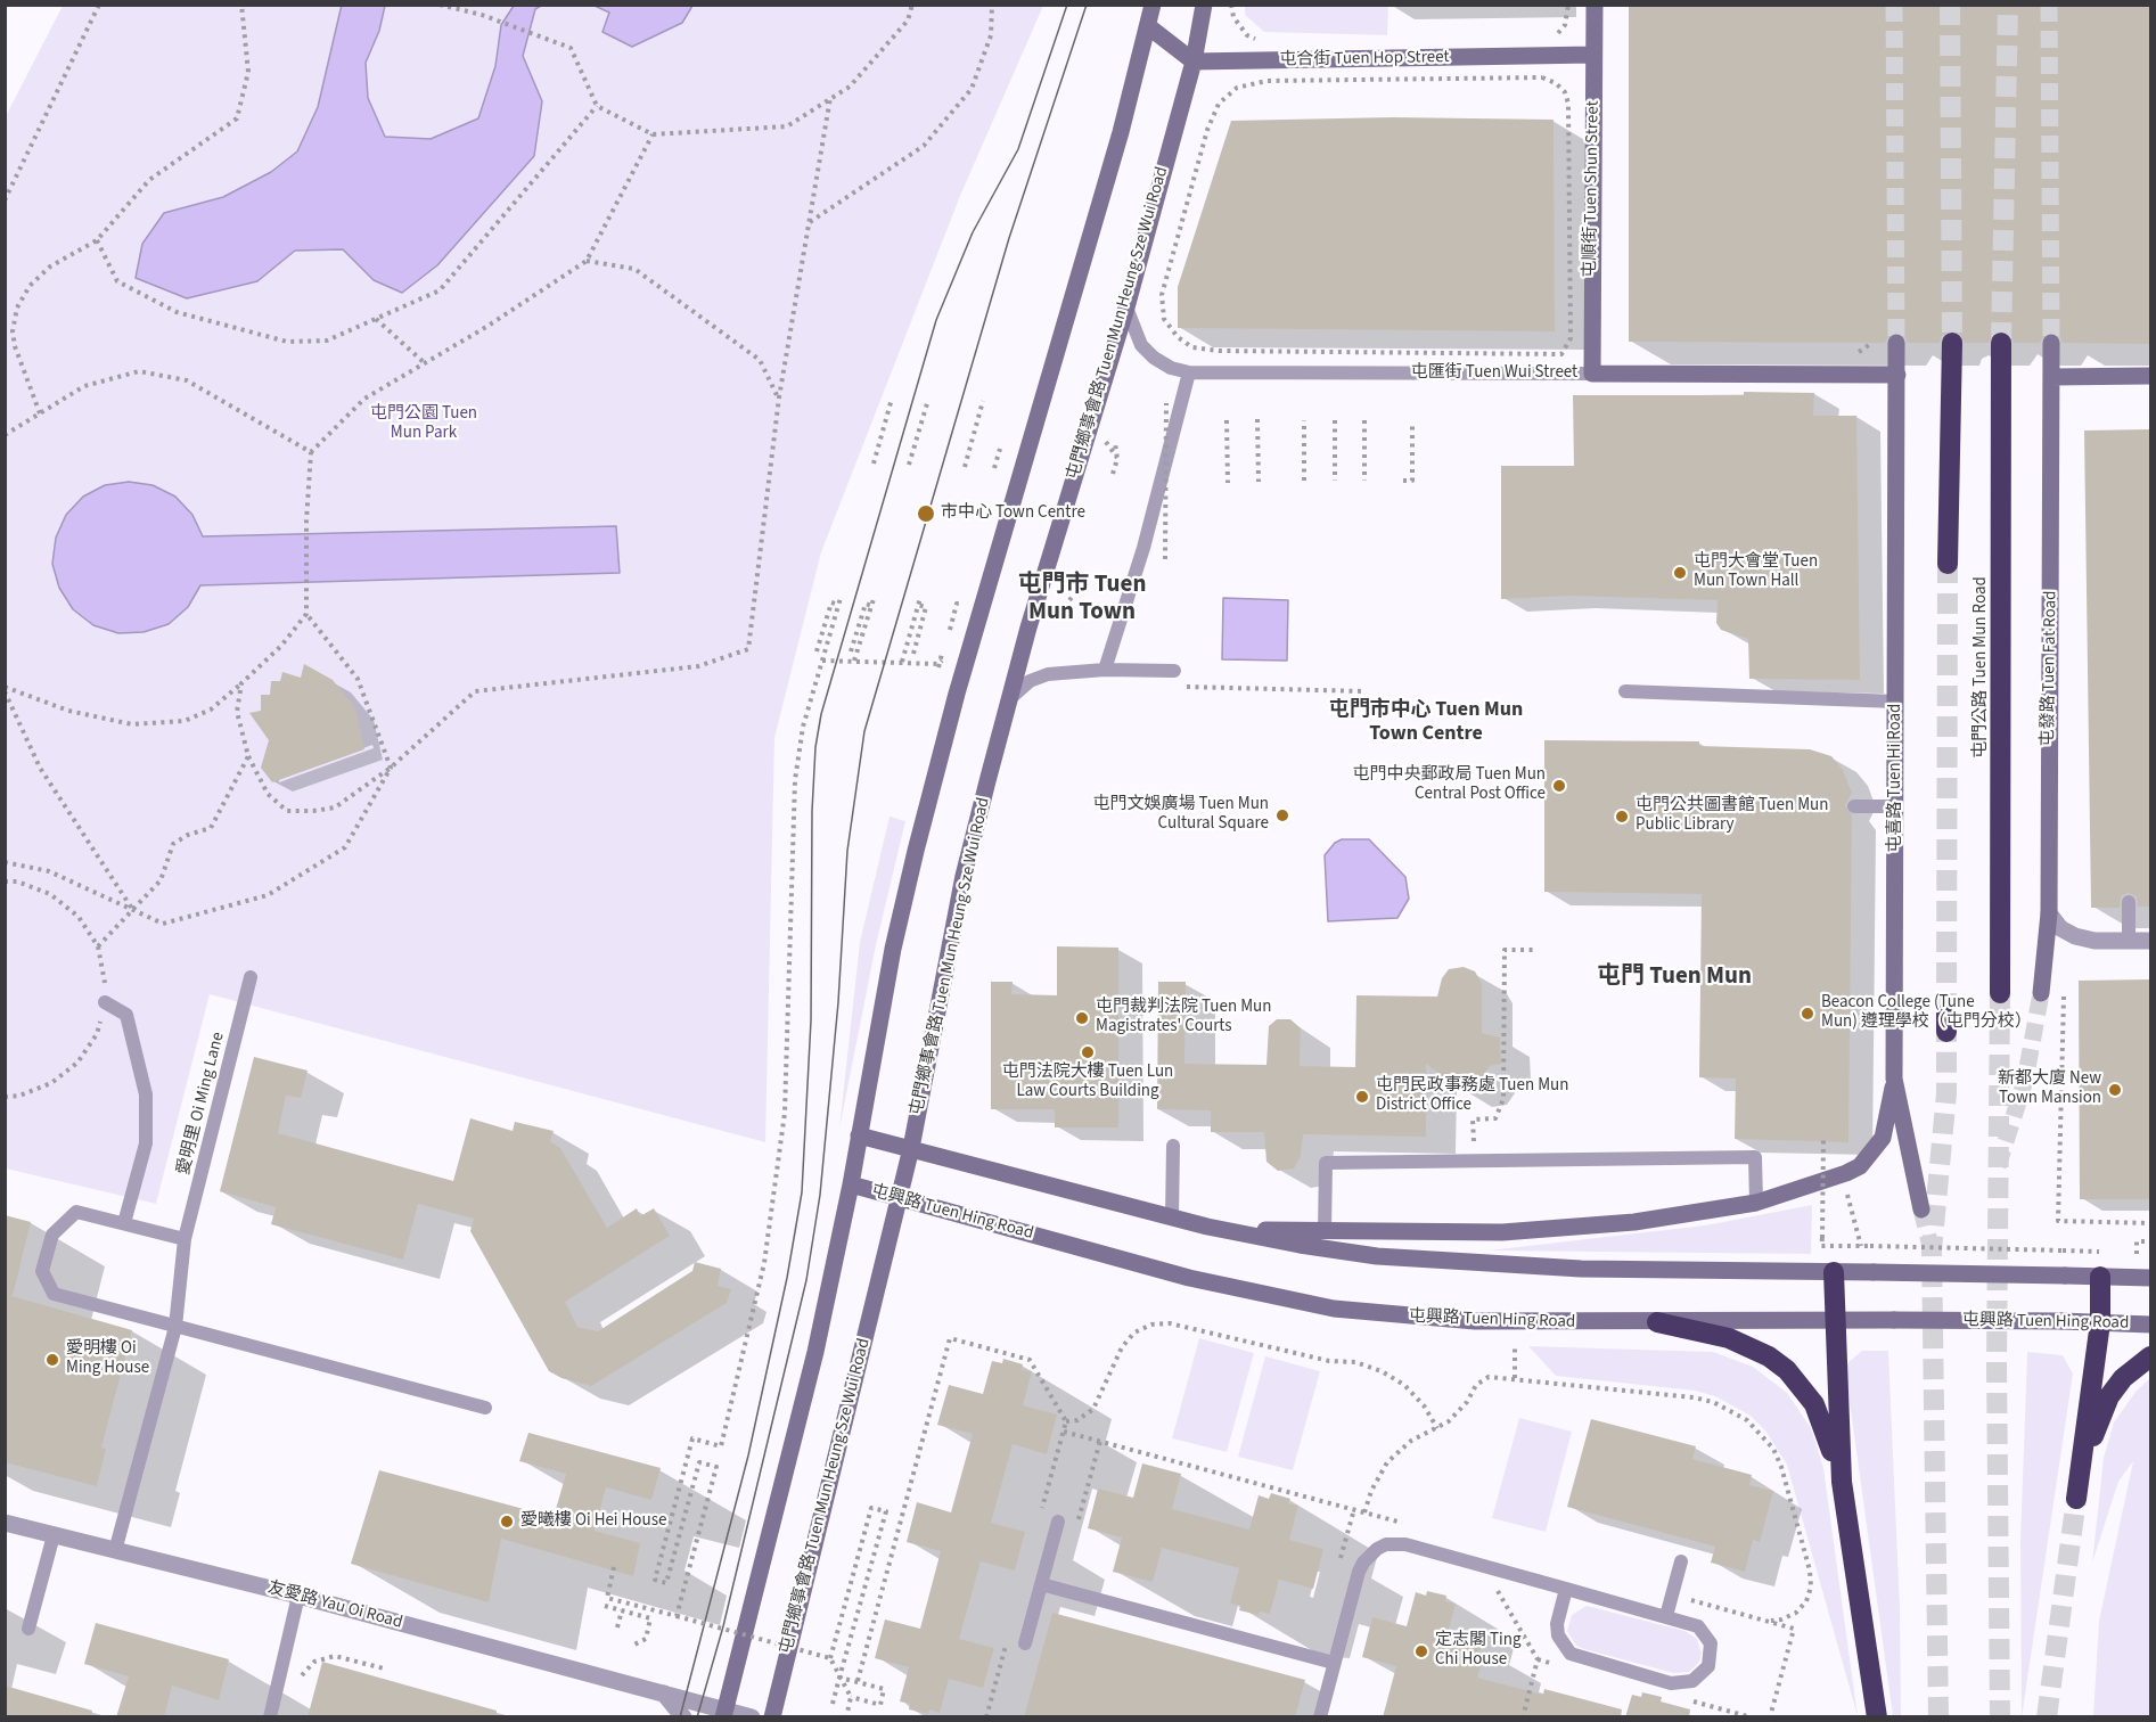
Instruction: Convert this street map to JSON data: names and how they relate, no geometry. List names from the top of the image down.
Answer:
{
  "streets": {
    "highway": ["屯門公路 Tuen Mun Road"],
    "main road": [
      "屯合街 Tuen Hop Street",
      "屯順街 Tuen Shun Street",
      "屯門鄉事會路 Tuen Mun Heung Sze Wui Road",
      "屯匯街 Tuen Wui Street",
      "屯發路 Tuen Fat Road",
      "屯喜路 Tuen Hi Road",
      "屯興路 Tuen Hing Road"
    ],
    "street": ["友愛路 Yau Oi Road"],
    "lane": ["愛明里 Oi Ming Lane"]
  },
  "crossings": [
    ["屯合街 Tuen Hop Street", "屯順街 Tuen Shun Street"],
    ["屯合街 Tuen Hop Street", "屯門鄉事會路 Tuen Mun Heung Sze Wui Road"],
    ["屯順街 Tuen Shun Street", "屯匯街 Tuen Wui Street"],
    ["屯門鄉事會路 Tuen Mun Heung Sze Wui Road", "屯匯街 Tuen Wui Street"],
    ["屯門鄉事會路 Tuen Mun Heung Sze Wui Road", "屯興路 Tuen Hing Road"],
    ["屯匯街 Tuen Wui Street", "屯喜路 Tuen Hi Road"],
    ["愛明里 Oi Ming Lane", "友愛路 Yau Oi Road"]
  ],
  "districts": ["屯門市 Tuen Mun Town", "屯門市中心 Tuen Mun Town Centre", "屯門 Tuen Mun"],
  "parks": ["屯門公園 Tuen Mun Park"],
  "places": [
    "市中心 Town Centre",
    "屯門大會堂 Tuen Mun Town Hall",
    "屯門中央郵政局 Tuen Mun Central Post Office",
    "屯門文娛廣場 Tuen Mun Cultural Square",
    "屯門公共圖書館 Tuen Mun Public Library",
    "Beacon College (Tune Mun) 遵理學校（屯門分校）",
    "屯門裁判法院 Tuen Mun Magistrates' Courts",
    "屯門法院大樓 Tuen Lun Law Courts Building",
    "新都大廈 New Town Mansion",
    "屯門民政事務處 Tuen Mun District Office",
    "愛明樓 Oi Ming House",
    "愛曦樓 Oi Hei House",
    "定志閣 Ting Chi House"
  ]
}
